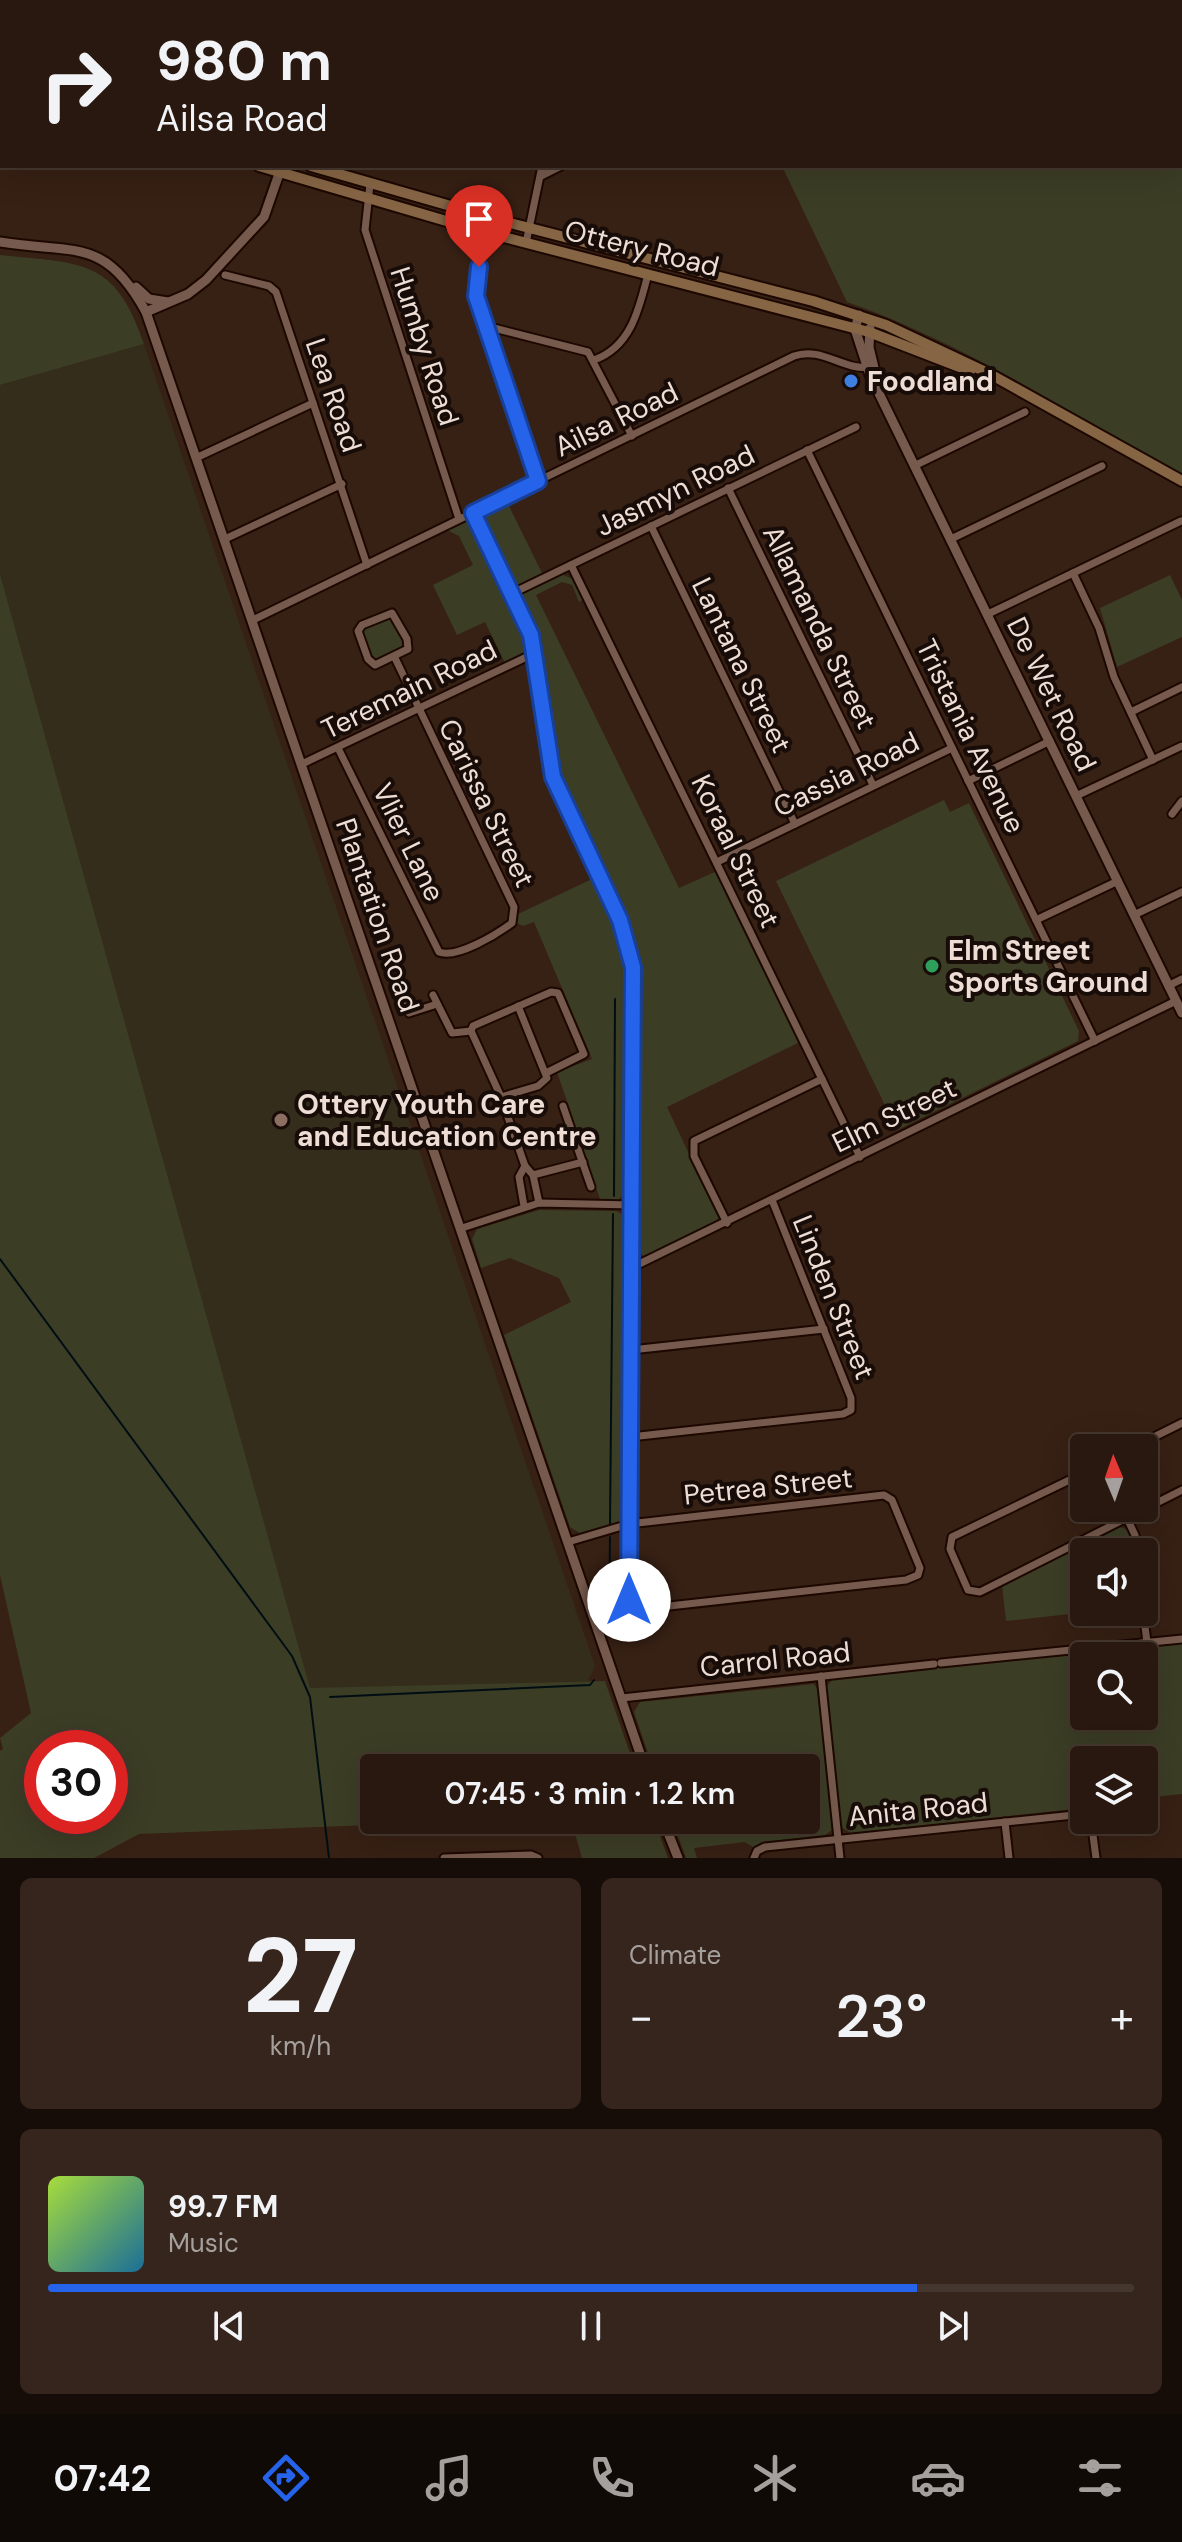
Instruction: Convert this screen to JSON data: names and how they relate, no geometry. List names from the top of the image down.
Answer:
{
  "streets": {
    "main road": ["Ottery Road"],
    "street": [
      "Humby Road",
      "Lea Road",
      "Ailsa Road",
      "Jasmyn Road",
      "Allamanda Street",
      "Lantana Street",
      "Teremain Road",
      "De Wet Road",
      "Tristania Avenue",
      "Cassia Road",
      "Carissa Street",
      "Vlier Lane",
      "Koraal Street",
      "Plantation Road",
      "Elm Street",
      "Linden Street",
      "Petrea Street",
      "Carrol Road",
      "Anita Road"
    ]
  },
  "crossings": [
    ["Ottery Road", "Humby Road"],
    ["Ottery Road", "De Wet Road"],
    ["Humby Road", "Ailsa Road"],
    ["Lea Road", "Ailsa Road"],
    ["Ailsa Road", "De Wet Road"],
    ["Ailsa Road", "Plantation Road"],
    ["Jasmyn Road", "Allamanda Street"],
    ["Jasmyn Road", "Lantana Street"],
    ["Jasmyn Road", "Tristania Avenue"],
    ["Jasmyn Road", "Koraal Street"],
    ["Allamanda Street", "Cassia Road"],
    ["Lantana Street", "Cassia Road"],
    ["Teremain Road", "Carissa Street"],
    ["Teremain Road", "Vlier Lane"],
    ["Teremain Road", "Plantation Road"],
    ["De Wet Road", "Elm Street"],
    ["Tristania Avenue", "Cassia Road"],
    ["Tristania Avenue", "Elm Street"],
    ["Cassia Road", "Koraal Street"],
    ["Carissa Street", "Vlier Lane"],
    ["Koraal Street", "Elm Street"],
    ["Plantation Road", "Petrea Street"],
    ["Plantation Road", "Carrol Road"],
    ["Elm Street", "Linden Street"]
  ],
  "places": ["Foodland", "Elm Street Sports Ground", "Ottery Youth Care and Education Centre"],
  "north": "top",
  "page": {
    "turn": ["980 m", "Ailsa Road"],
    "limit": "30",
    "trip": "07:45 · 3 min · 1.2 km",
    "tile": [
      ["27", "km/h"],
      "Climate"
    ],
    "heat": ["−", "23°", "+"],
    "song": ["99.7 FM", "Music"],
    "tabs": "07:42"
  }
}
